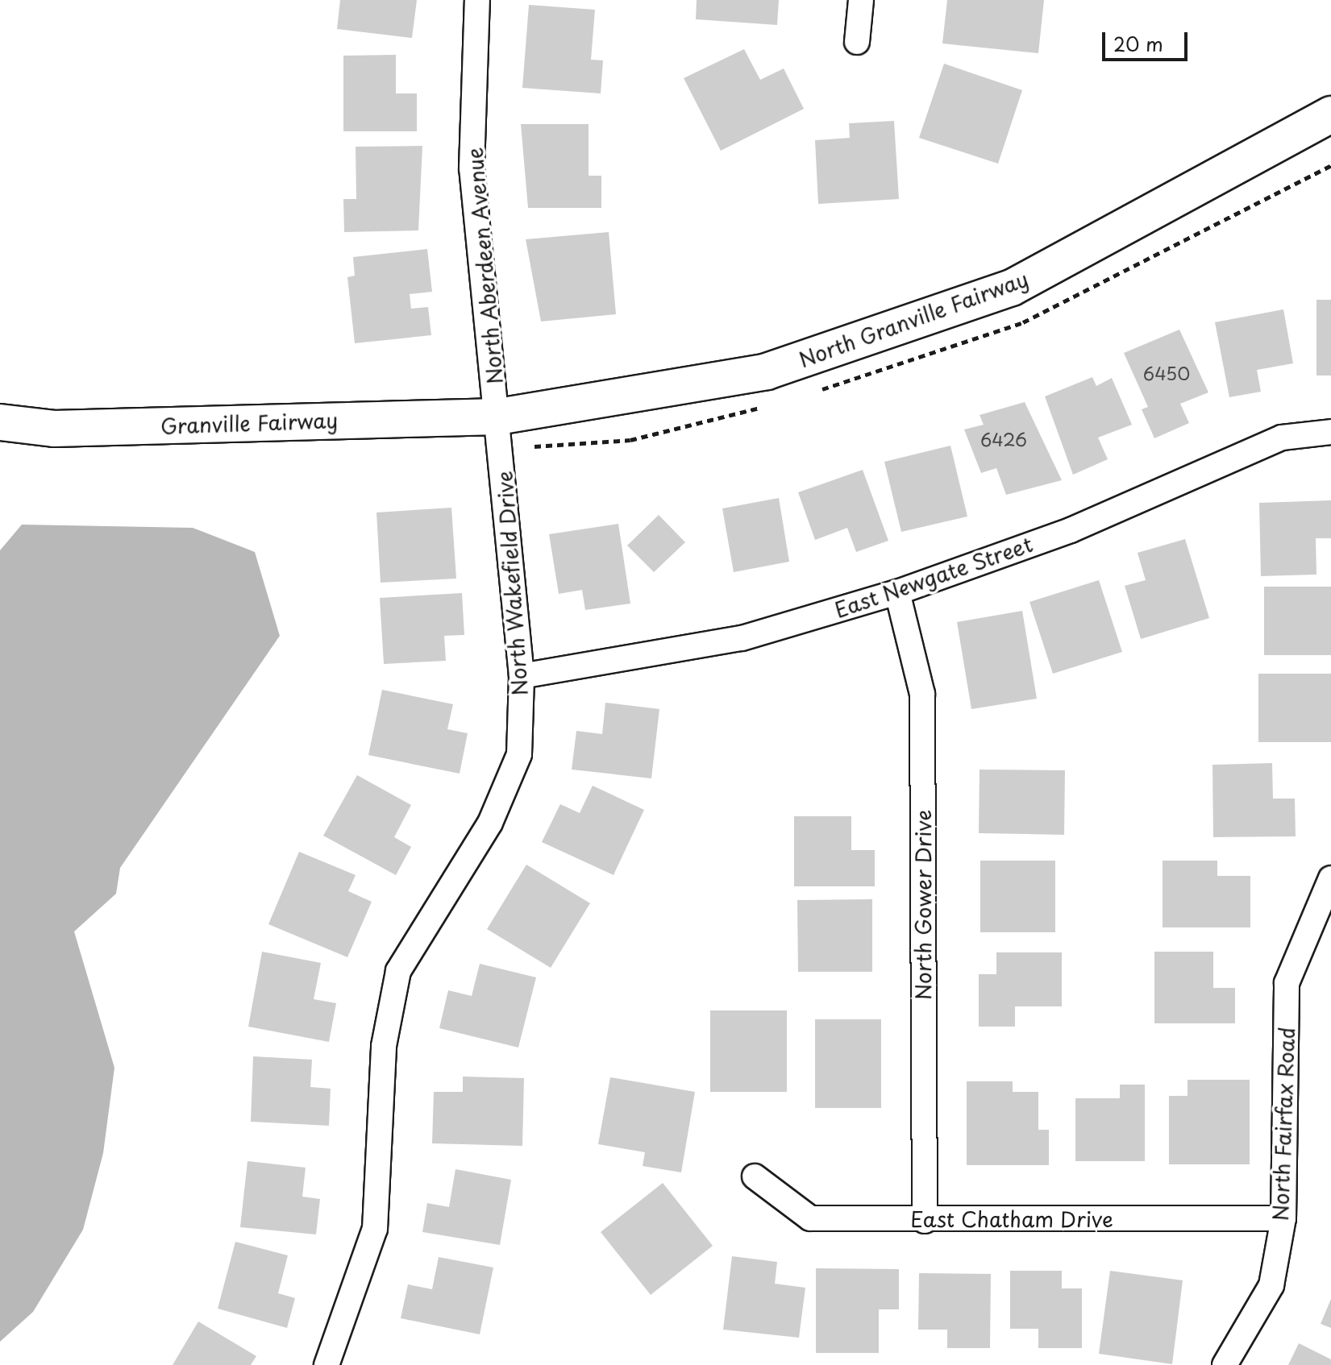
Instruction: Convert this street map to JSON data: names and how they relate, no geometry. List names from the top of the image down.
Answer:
{
  "streets": {
    "street": [
      "North Aberdeen Avenue",
      "North Granville Fairway",
      "Granville Fairway",
      "East Newgate Street",
      "North Wakefield Drive",
      "North Gower Drive",
      "North Fairfax Road",
      "East Chatham Drive"
    ]
  },
  "crossings": [
    ["North Aberdeen Avenue", "North Granville Fairway"],
    ["North Aberdeen Avenue", "Granville Fairway"],
    ["North Aberdeen Avenue", "North Wakefield Drive"],
    ["North Granville Fairway", "Granville Fairway"],
    ["North Granville Fairway", "North Wakefield Drive"],
    ["Granville Fairway", "North Wakefield Drive"],
    ["East Newgate Street", "North Wakefield Drive"],
    ["East Newgate Street", "North Gower Drive"],
    ["North Gower Drive", "East Chatham Drive"],
    ["North Fairfax Road", "East Chatham Drive"]
  ],
  "house_numbers": ["6450", "6426"],
  "scale_bar": "20 m"
}
